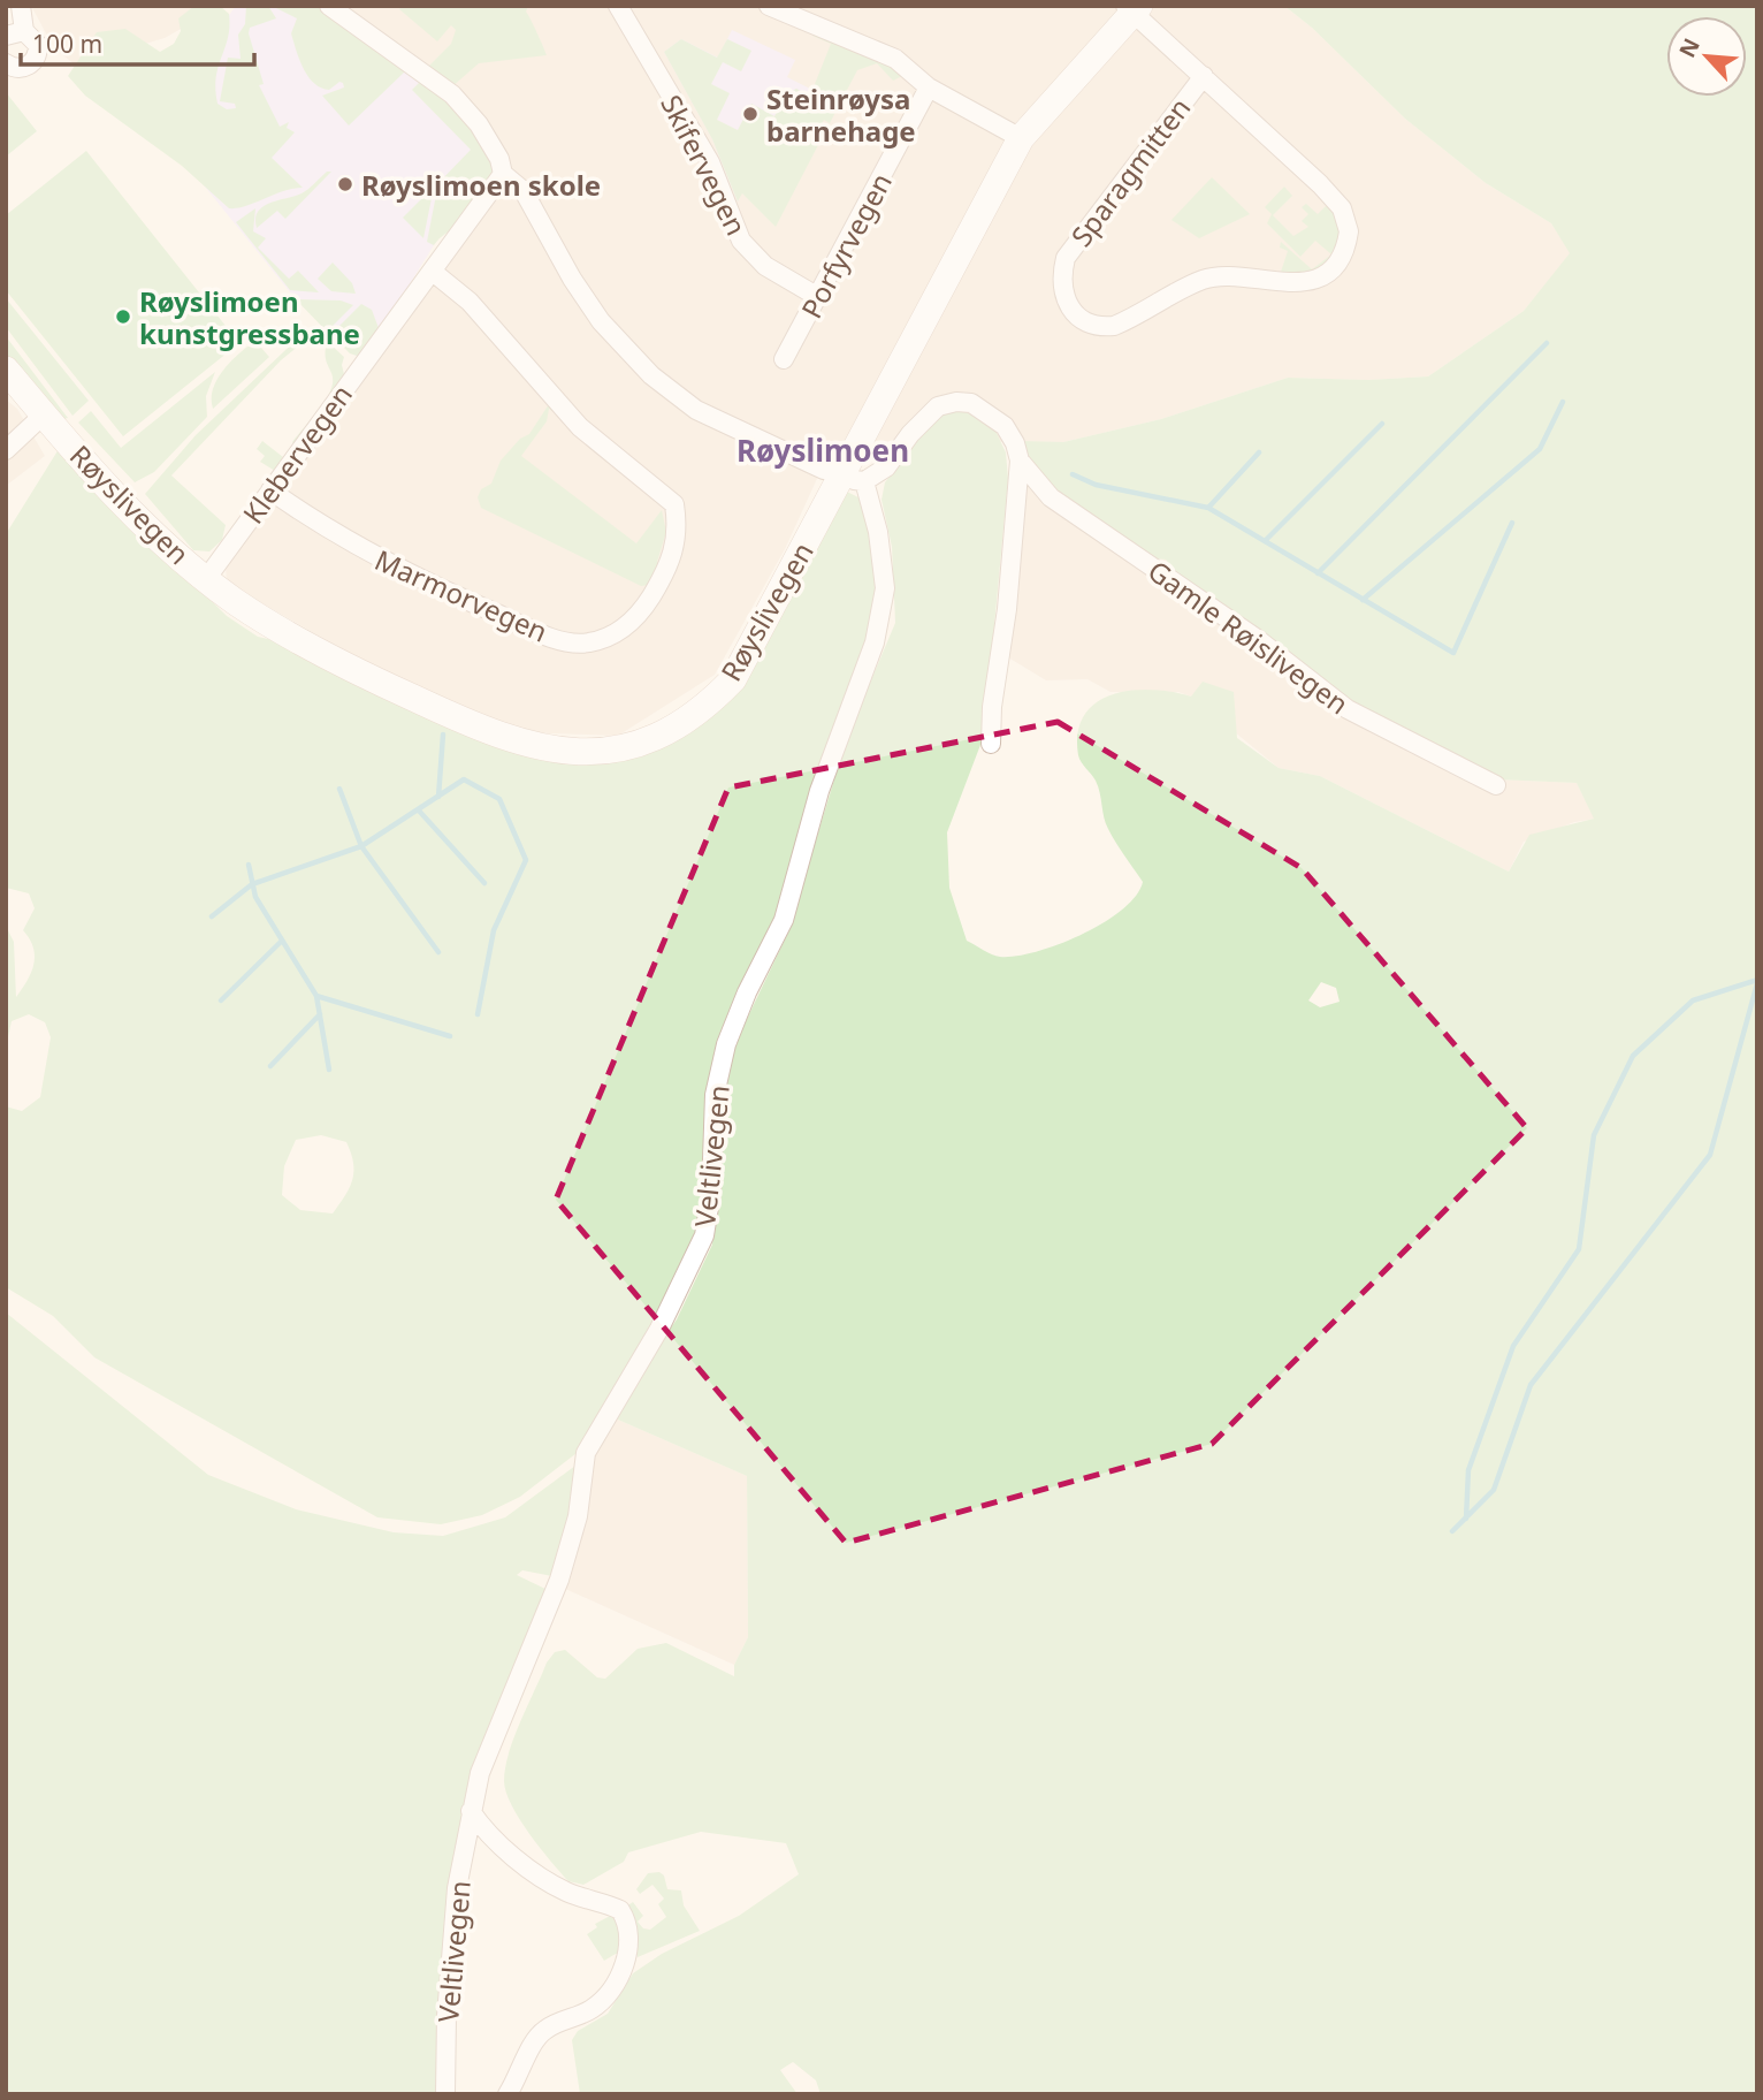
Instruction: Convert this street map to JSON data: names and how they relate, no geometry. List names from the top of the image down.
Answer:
{
  "streets": {
    "street": [
      "Skifervegen",
      "Sparagmitten",
      "Porfyrvegen",
      "Klebervegen",
      "Røyslivegen",
      "Marmorvegen",
      "Gamle Røislivegen",
      "Veltlivegen"
    ]
  },
  "crossings": [
    ["Skifervegen", "Porfyrvegen"],
    ["Sparagmitten", "Røyslivegen"],
    ["Klebervegen", "Røyslivegen"],
    ["Klebervegen", "Marmorvegen"],
    ["Røyslivegen", "Gamle Røislivegen"],
    ["Røyslivegen", "Veltlivegen"],
    ["Gamle Røislivegen", "Veltlivegen"]
  ],
  "districts": ["Røyslimoen"],
  "places": ["Steinrøysa barnehage", "Røyslimoen skole", "Røyslimoen kunstgressbane"],
  "scale_bar": "100 m",
  "north": "top left"
}
